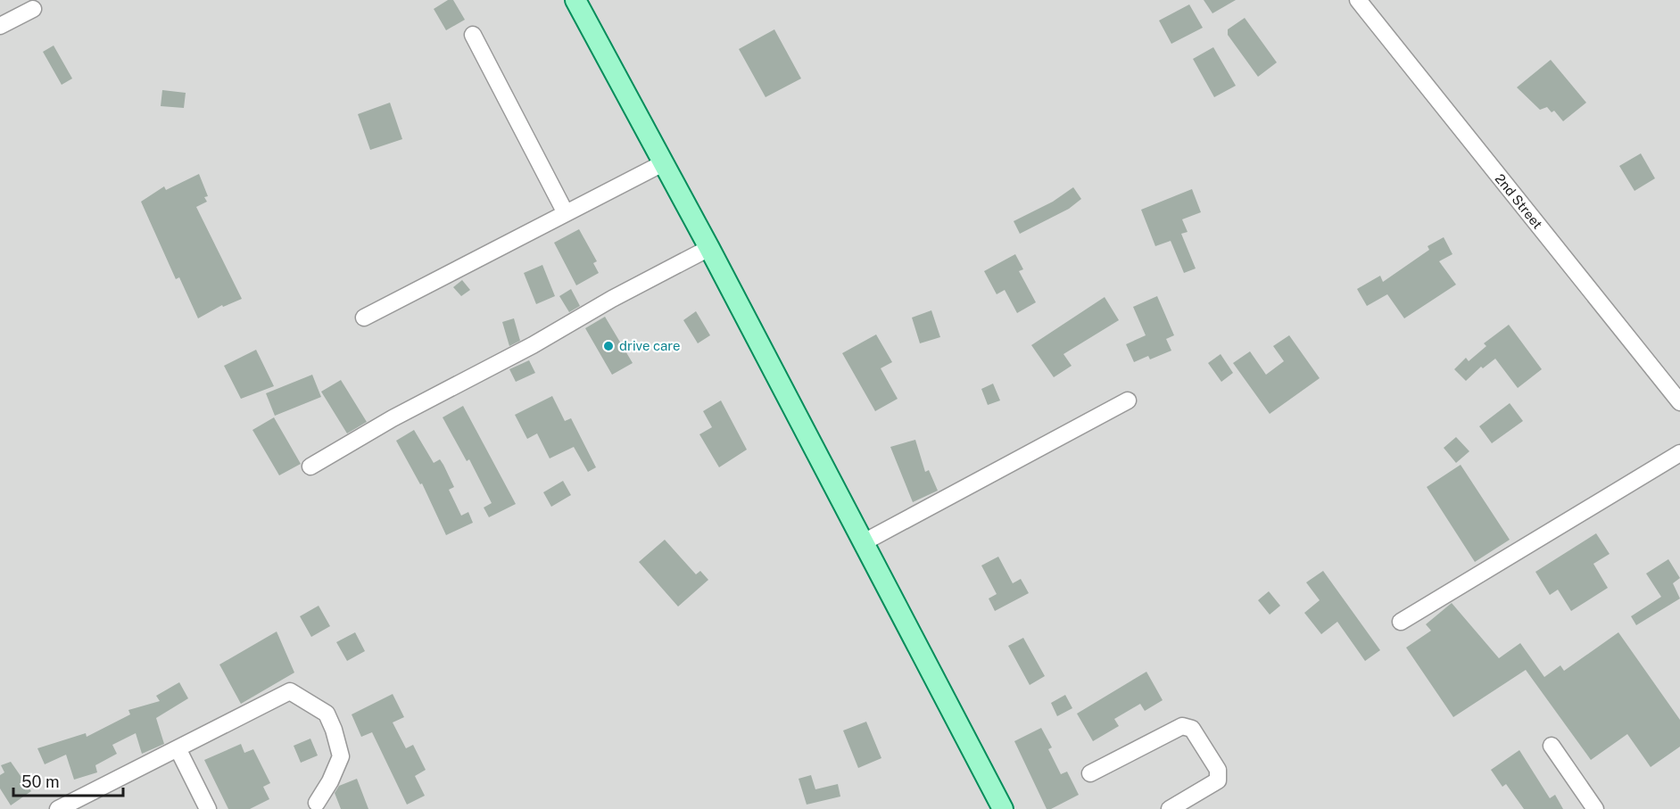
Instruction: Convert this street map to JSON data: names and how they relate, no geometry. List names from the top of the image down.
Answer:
{
  "streets": {
    "street": ["2nd Street"]
  },
  "places": ["drive care"],
  "scale_bar": "50 m"
}
